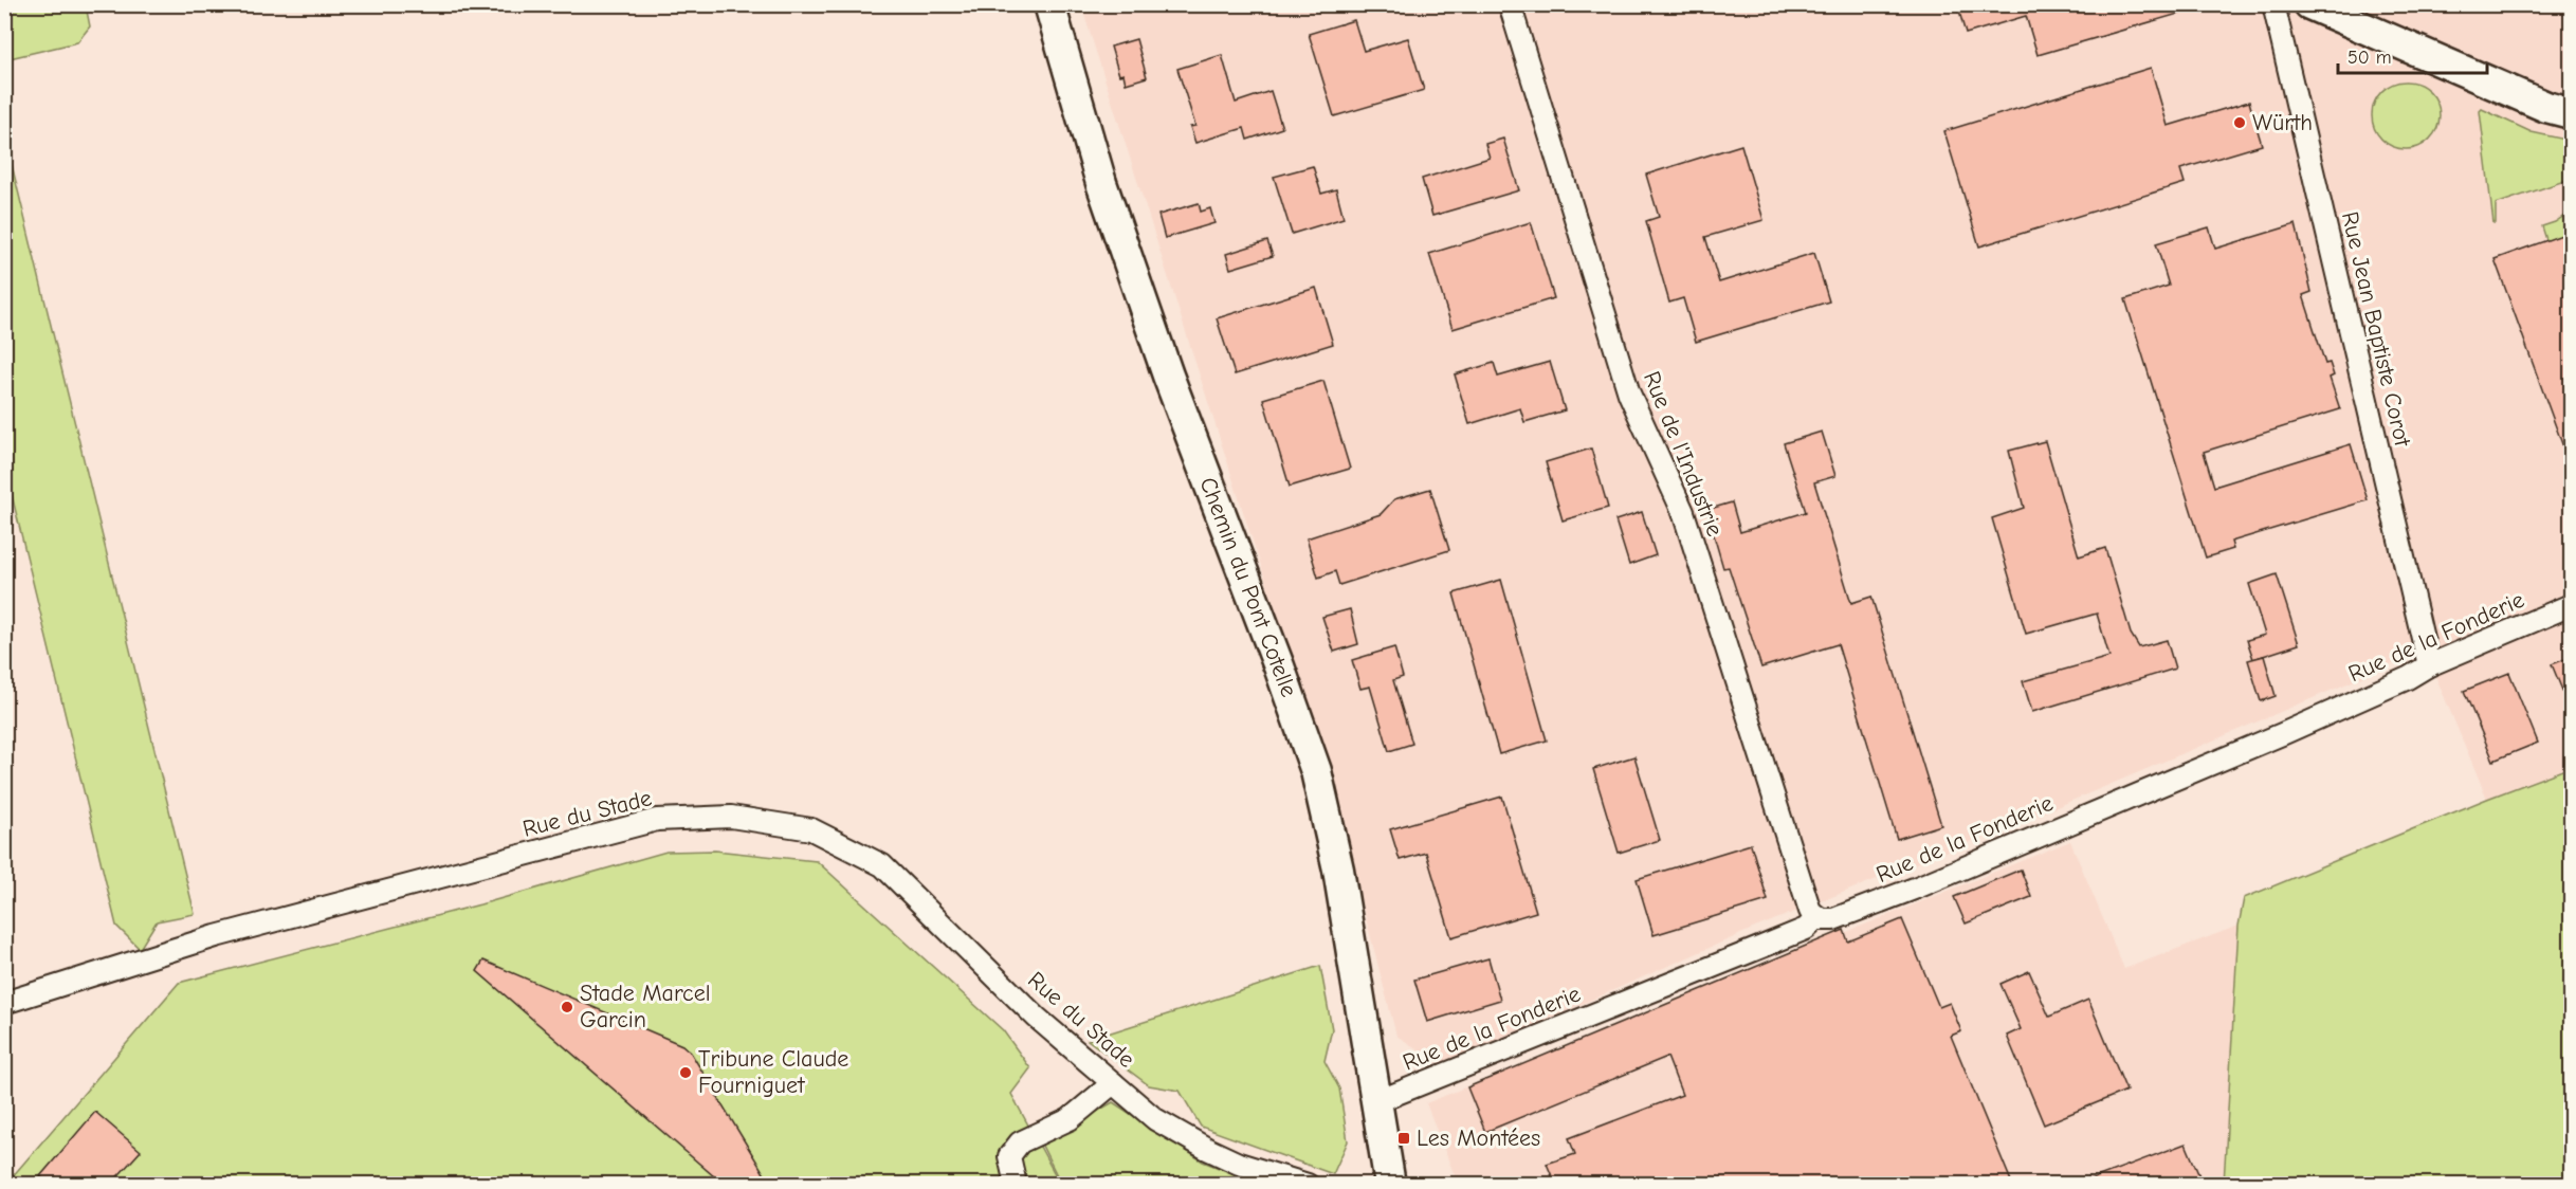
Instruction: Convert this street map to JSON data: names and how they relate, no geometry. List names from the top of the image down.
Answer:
{
  "streets": {
    "street": [
      "Rue Jean Baptiste Corot",
      "Rue de l'Industrie",
      "Chemin du Pont Cotelle",
      "Rue de la Fonderie",
      "Rue du Stade"
    ]
  },
  "crossings": [
    ["Rue Jean Baptiste Corot", "Rue de la Fonderie"],
    ["Rue de l'Industrie", "Rue de la Fonderie"],
    ["Chemin du Pont Cotelle", "Rue de la Fonderie"]
  ],
  "places": {
    "other": ["Würth", "Stade Marcel Garcin", "Tribune Claude Fourniguet"],
    "transit": ["Les Montées"]
  },
  "scale_bar": "50 m"
}
